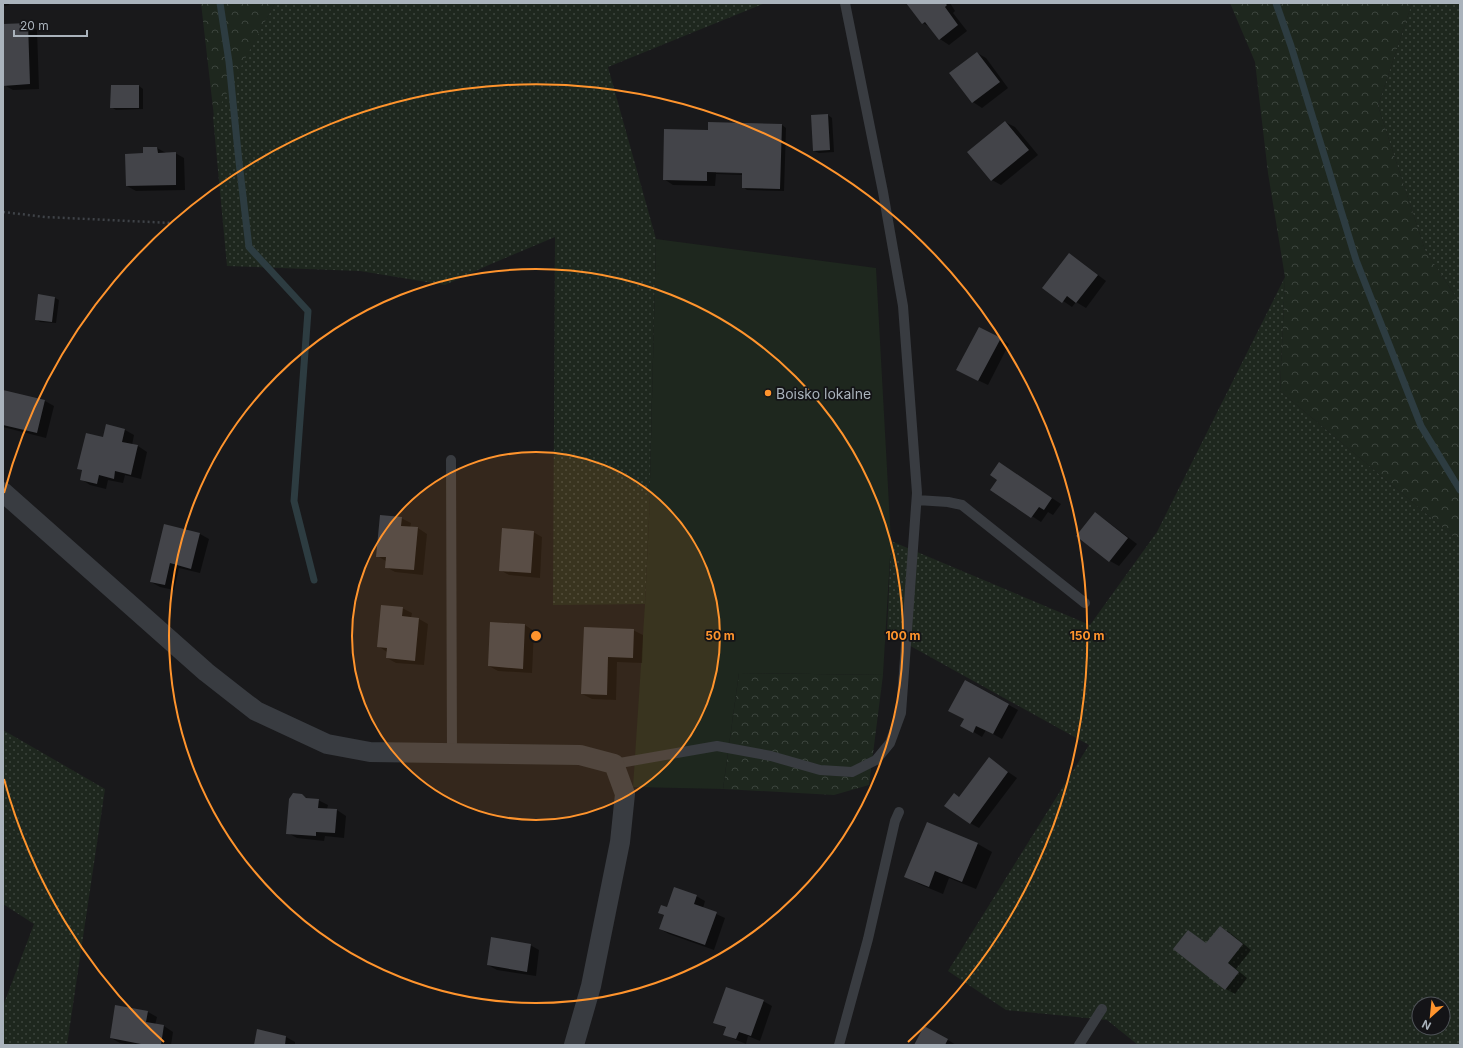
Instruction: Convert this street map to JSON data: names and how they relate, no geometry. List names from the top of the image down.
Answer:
{
  "places": ["Boisko lokalne"],
  "scale_bar": "20 m",
  "north": "bottom left",
  "rings": ["50 m", "100 m", "150 m"]
}
